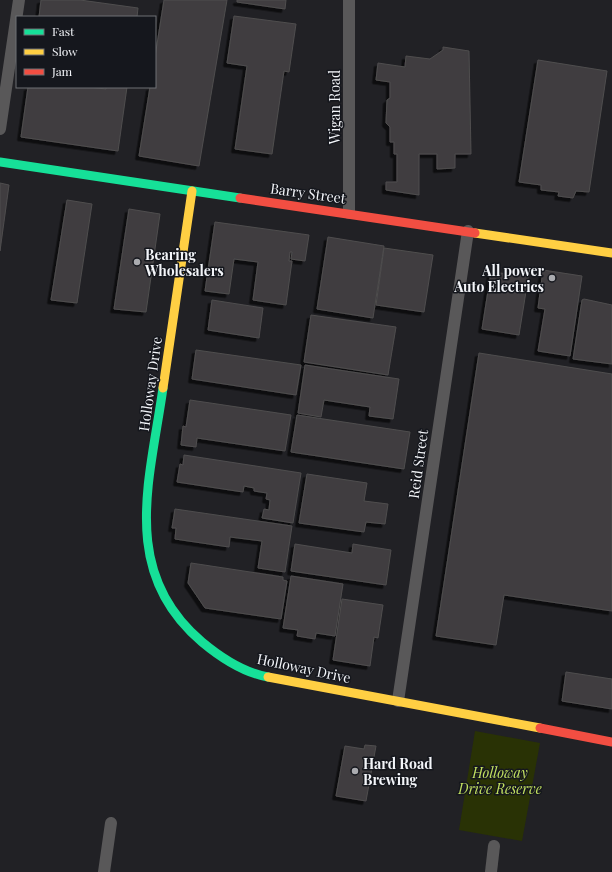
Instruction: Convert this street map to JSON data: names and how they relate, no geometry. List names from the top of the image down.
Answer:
{
  "streets": {
    "street": [
      "Wigan Road",
      "Barry Street",
      "Holloway Drive",
      "Reid Street"
    ]
  },
  "crossings": [
    ["Wigan Road", "Barry Street"],
    ["Barry Street", "Holloway Drive"],
    ["Barry Street", "Reid Street"],
    ["Holloway Drive", "Reid Street"]
  ],
  "parks": ["Holloway Drive Reserve"],
  "places": ["Bearing Wholesalers", "All power Auto Electrics", "Hard Road Brewing"],
  "legend": ["Fast", "Slow", "Jam"]
}
